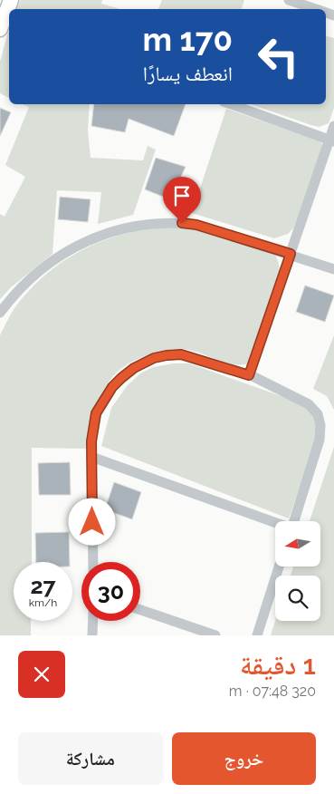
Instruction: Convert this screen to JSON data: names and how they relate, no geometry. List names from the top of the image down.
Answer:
{
  "north": "left",
  "page": {
    "turn": ["170 m", "انعطف يسارًا"],
    "speed": "27 km/h",
    "limit": "30",
    "heading": ["1 دقيقة", "320 m · 07:48"],
    "buttons": ["خروج", "مشاركة"]
  }
}
